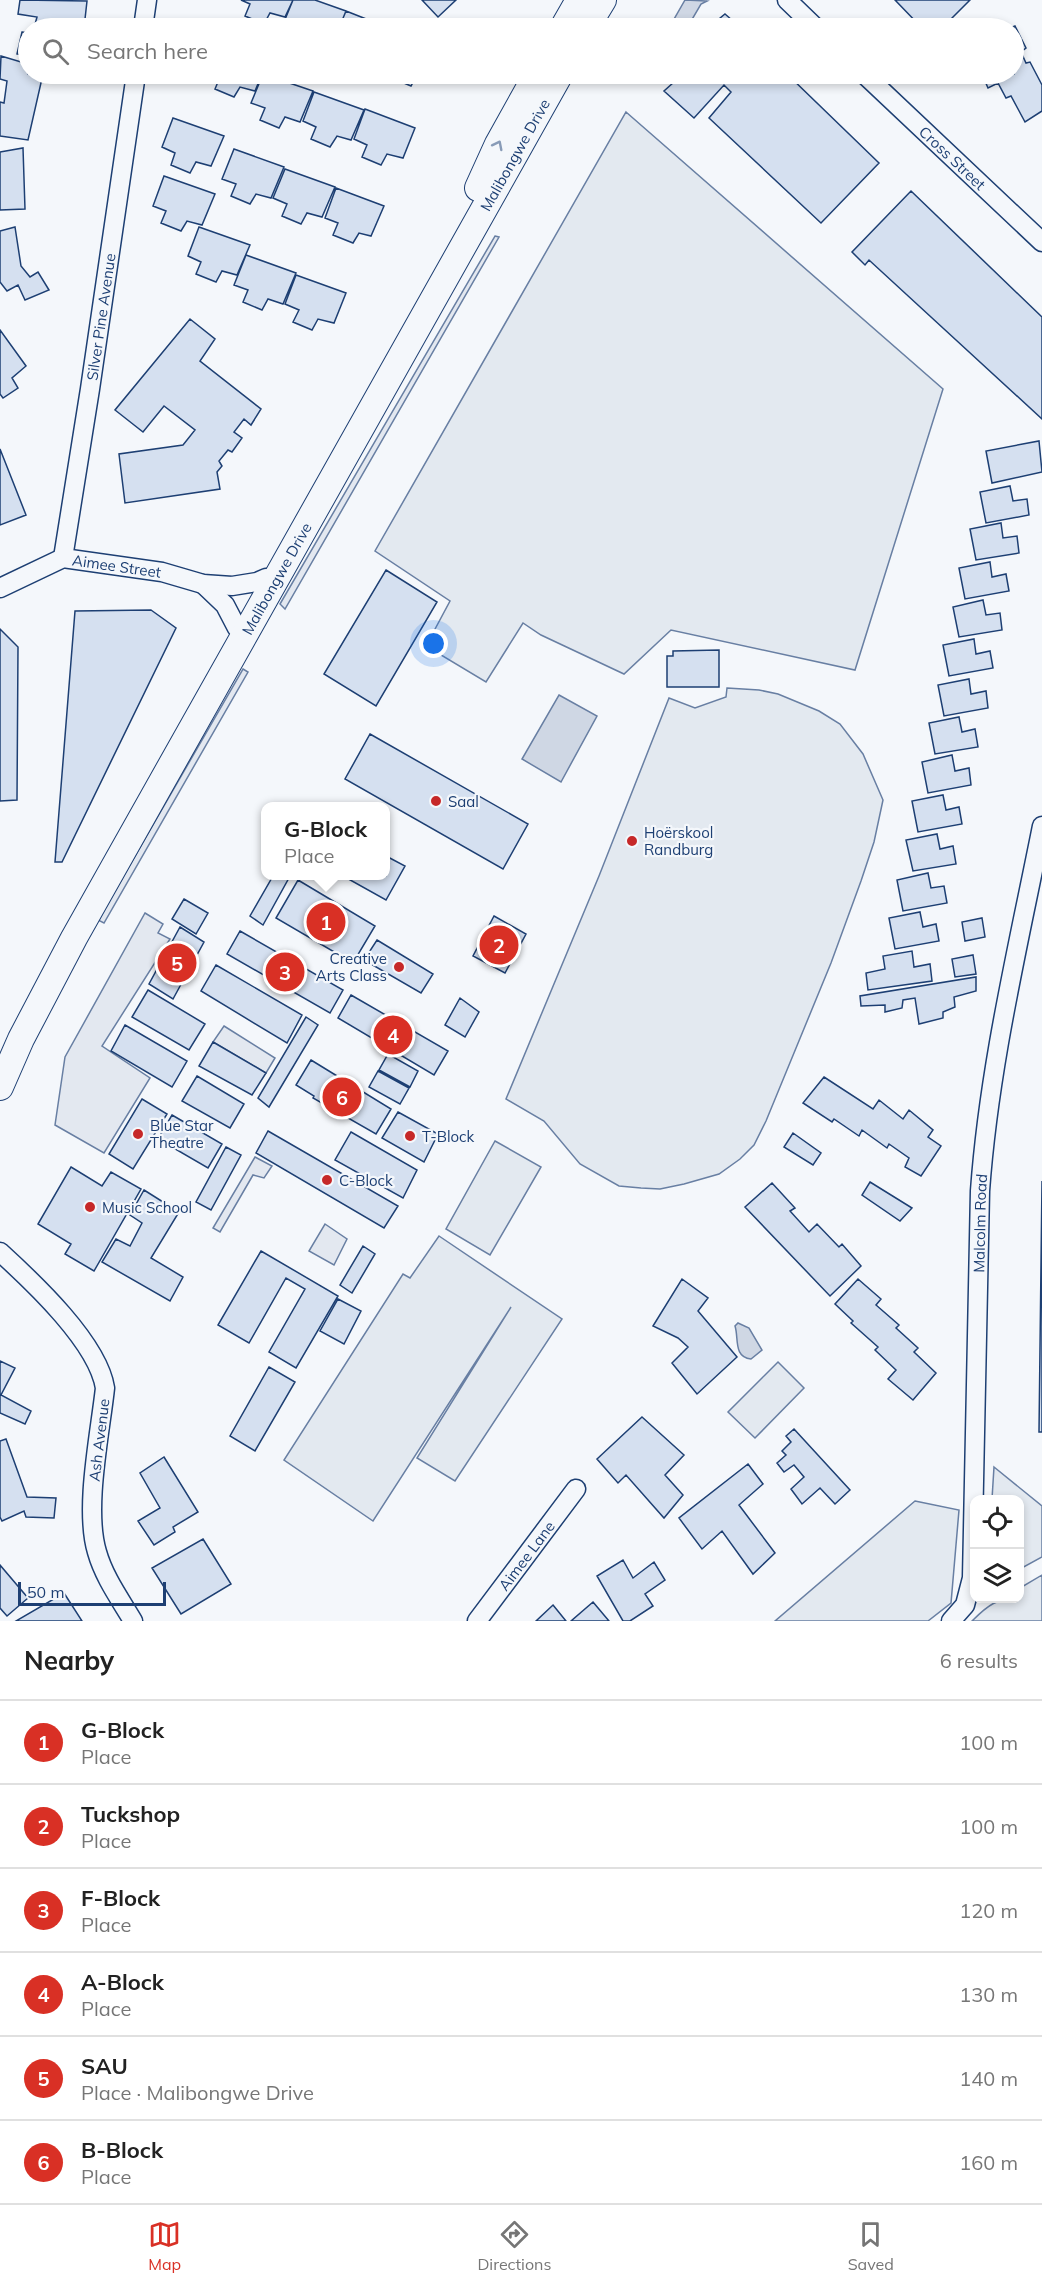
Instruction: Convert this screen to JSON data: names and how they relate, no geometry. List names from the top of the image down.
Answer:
{
  "streets": {
    "main road": ["Malibongwe Drive"],
    "street": [
      "Cross Street",
      "Silver Pine Avenue",
      "Aimee Street",
      "Malcolm Road",
      "Ash Avenue",
      "Aimee Lane"
    ]
  },
  "crossings": [
    ["Malibongwe Drive", "Aimee Street"],
    ["Silver Pine Avenue", "Aimee Street"]
  ],
  "places": [
    "Saal",
    "Hoërskool Randburg",
    "Creative Arts Class",
    "Blue Star Theatre",
    "T-Block",
    "C-Block",
    "Music School"
  ],
  "scale_bar": "50 m",
  "page": {
    "search": "Search here",
    "popup": ["G-Block", "Place"],
    "pins": [
      "1",
      "2",
      "5",
      "3",
      "4",
      "6"
    ],
    "scale": "50 m",
    "heading": ["Nearby", "6 results"],
    "list": [
      {
        "mark": "1",
        "name": "G-Block",
        "note": "Place",
        "value": "100 m"
      },
      {
        "mark": "2",
        "name": "Tuckshop",
        "note": "Place",
        "value": "100 m"
      },
      {
        "mark": "3",
        "name": "F-Block",
        "note": "Place",
        "value": "120 m"
      },
      {
        "mark": "4",
        "name": "A-Block",
        "note": "Place",
        "value": "130 m"
      },
      {
        "mark": "5",
        "name": "SAU",
        "note": "Place · Malibongwe Drive",
        "value": "140 m"
      },
      {
        "mark": "6",
        "name": "B-Block",
        "note": "Place",
        "value": "160 m"
      }
    ],
    "nav": ["Map", "Directions", "Saved"]
  }
}
